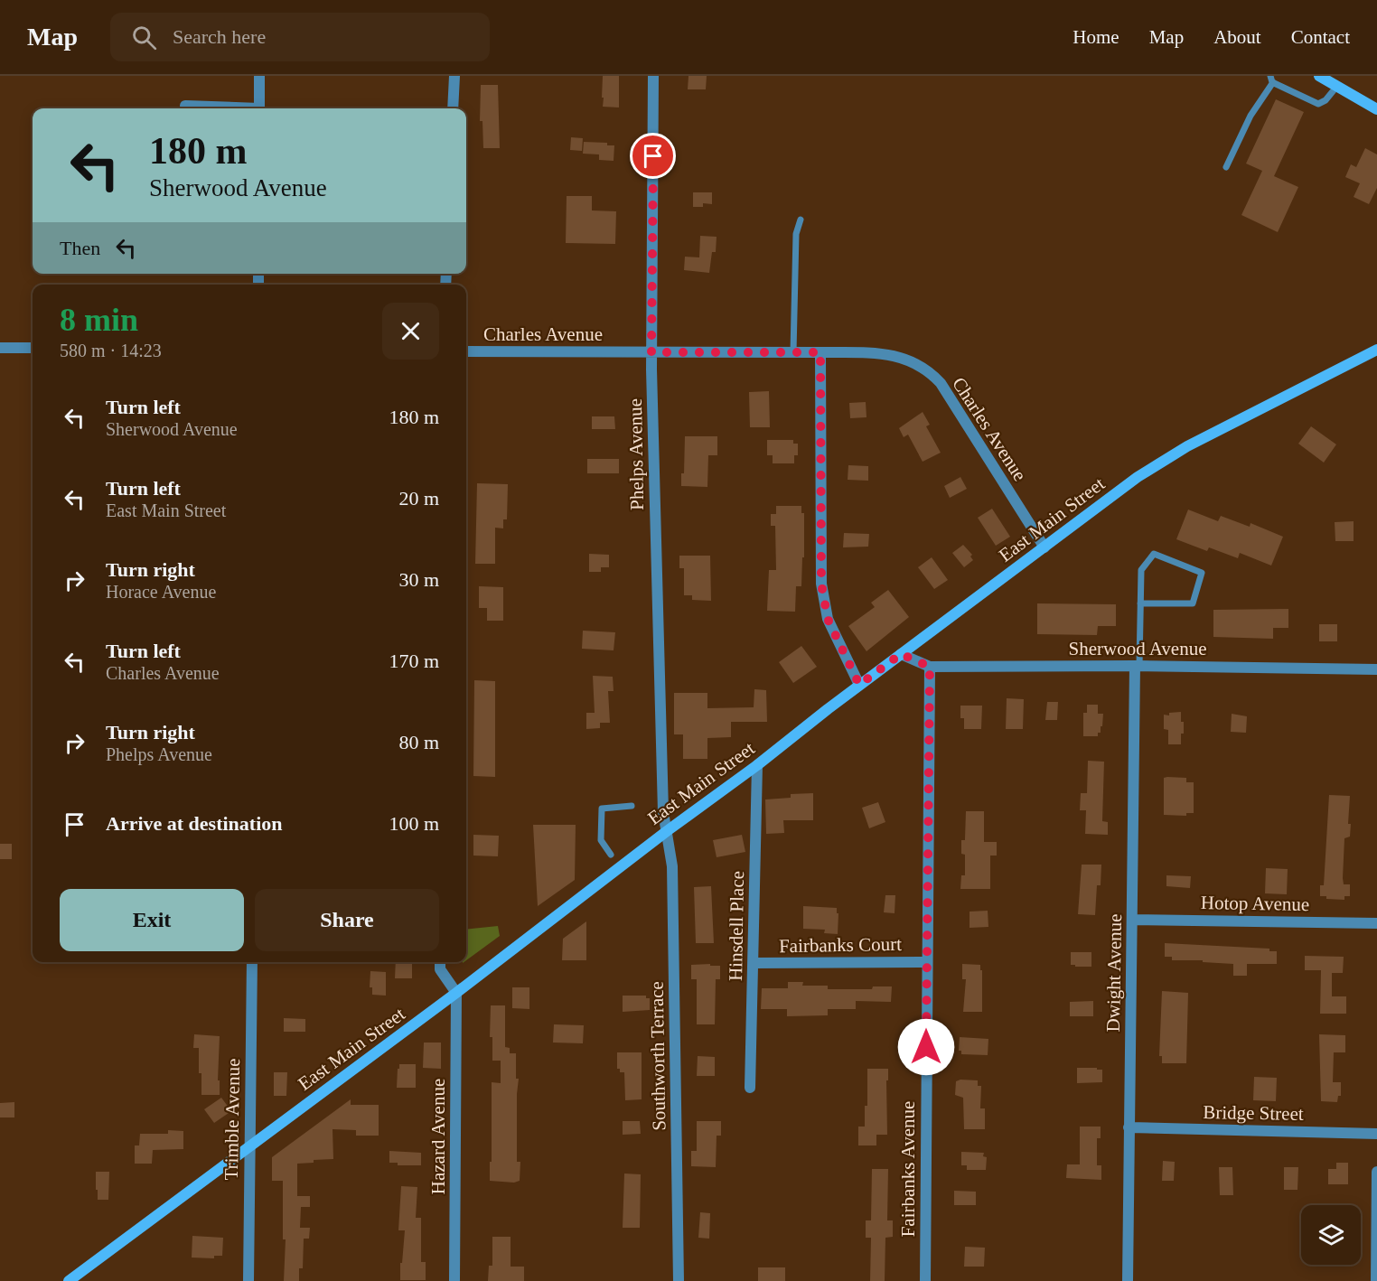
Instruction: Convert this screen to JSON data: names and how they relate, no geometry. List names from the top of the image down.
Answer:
{
  "streets": {
    "street": [
      "Charles Avenue",
      "Phelps Avenue",
      "East Main Street",
      "Sherwood Avenue",
      "Hotop Avenue",
      "Hinsdell Place",
      "Fairbanks Court",
      "Dwight Avenue",
      "Southworth Terrace",
      "Bridge Street",
      "Trimble Avenue",
      "Hazard Avenue",
      "Fairbanks Avenue"
    ]
  },
  "crossings": [
    ["Charles Avenue", "Phelps Avenue"],
    ["Charles Avenue", "East Main Street"],
    ["Phelps Avenue", "East Main Street"],
    ["Phelps Avenue", "Southworth Terrace"],
    ["East Main Street", "Sherwood Avenue"],
    ["East Main Street", "Hinsdell Place"],
    ["East Main Street", "Southworth Terrace"],
    ["East Main Street", "Trimble Avenue"],
    ["East Main Street", "Hazard Avenue"],
    ["Sherwood Avenue", "Dwight Avenue"],
    ["Sherwood Avenue", "Fairbanks Avenue"],
    ["Hotop Avenue", "Dwight Avenue"],
    ["Hinsdell Place", "Fairbanks Court"],
    ["Fairbanks Court", "Fairbanks Avenue"],
    ["Dwight Avenue", "Bridge Street"]
  ],
  "page": {
    "header": "Map",
    "search": "Search here",
    "nav": [
      "Home",
      "Map",
      "About",
      "Contact"
    ],
    "turn": ["180 m", "Sherwood Avenue"],
    "then": "Then",
    "heading": ["8 min", "580 m · 14:23"],
    "list": [
      {
        "name": "Turn left",
        "note": "Sherwood Avenue",
        "value": "180 m"
      },
      {
        "name": "Turn left",
        "note": "East Main Street",
        "value": "20 m"
      },
      {
        "name": "Turn right",
        "note": "Horace Avenue",
        "value": "30 m"
      },
      {
        "name": "Turn left",
        "note": "Charles Avenue",
        "value": "170 m"
      },
      {
        "name": "Turn right",
        "note": "Phelps Avenue",
        "value": "80 m"
      },
      {
        "name": "Arrive at destination",
        "value": "100 m"
      }
    ],
    "buttons": ["Exit", "Share"]
  }
}
